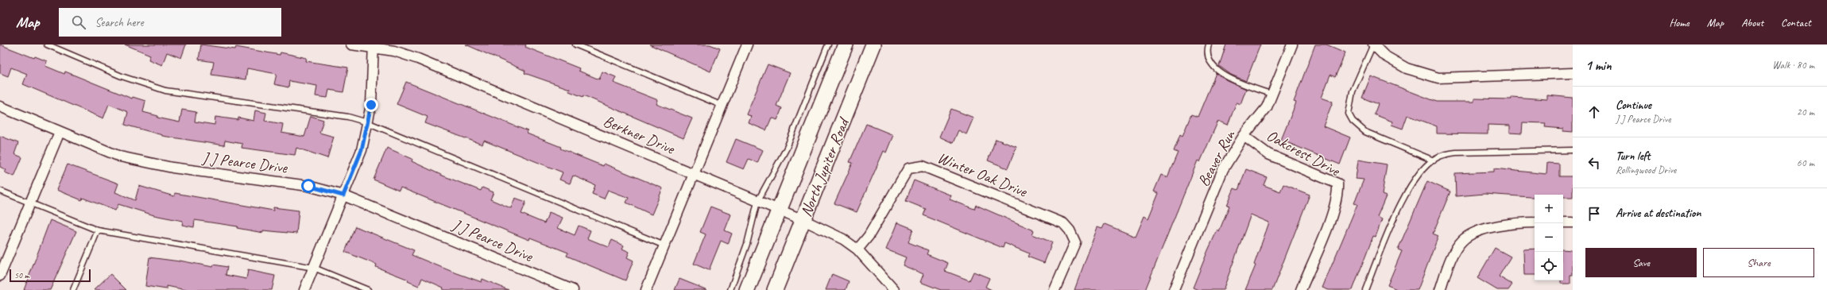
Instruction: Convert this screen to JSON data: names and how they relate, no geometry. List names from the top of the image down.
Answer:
{
  "streets": {
    "main road": ["North Jupiter Road"],
    "street": [
      "Berkner Drive",
      "Oakcrest Drive",
      "Beaver Run",
      "J J Pearce Drive",
      "Winter Oak Drive"
    ]
  },
  "crossings": [
    ["Berkner Drive", "North Jupiter Road"],
    ["Berkner Drive", "Winter Oak Drive"],
    ["Oakcrest Drive", "Beaver Run"]
  ],
  "scale_bar": "50 m",
  "page": {
    "header": "Map",
    "search": "Search here",
    "nav": [
      "Home",
      "Map",
      "About",
      "Contact"
    ],
    "heading": ["1 min", "Walk · 80 m"],
    "list": [
      ["Continue", "J J Pearce Drive", "20 m"],
      ["Turn left", "Rollingwood Drive", "60 m"],
      "Arrive at destination"
    ],
    "map_buttons": ["+", "−"],
    "buttons": ["Save", "Share"],
    "scale": "50 m"
  }
}
